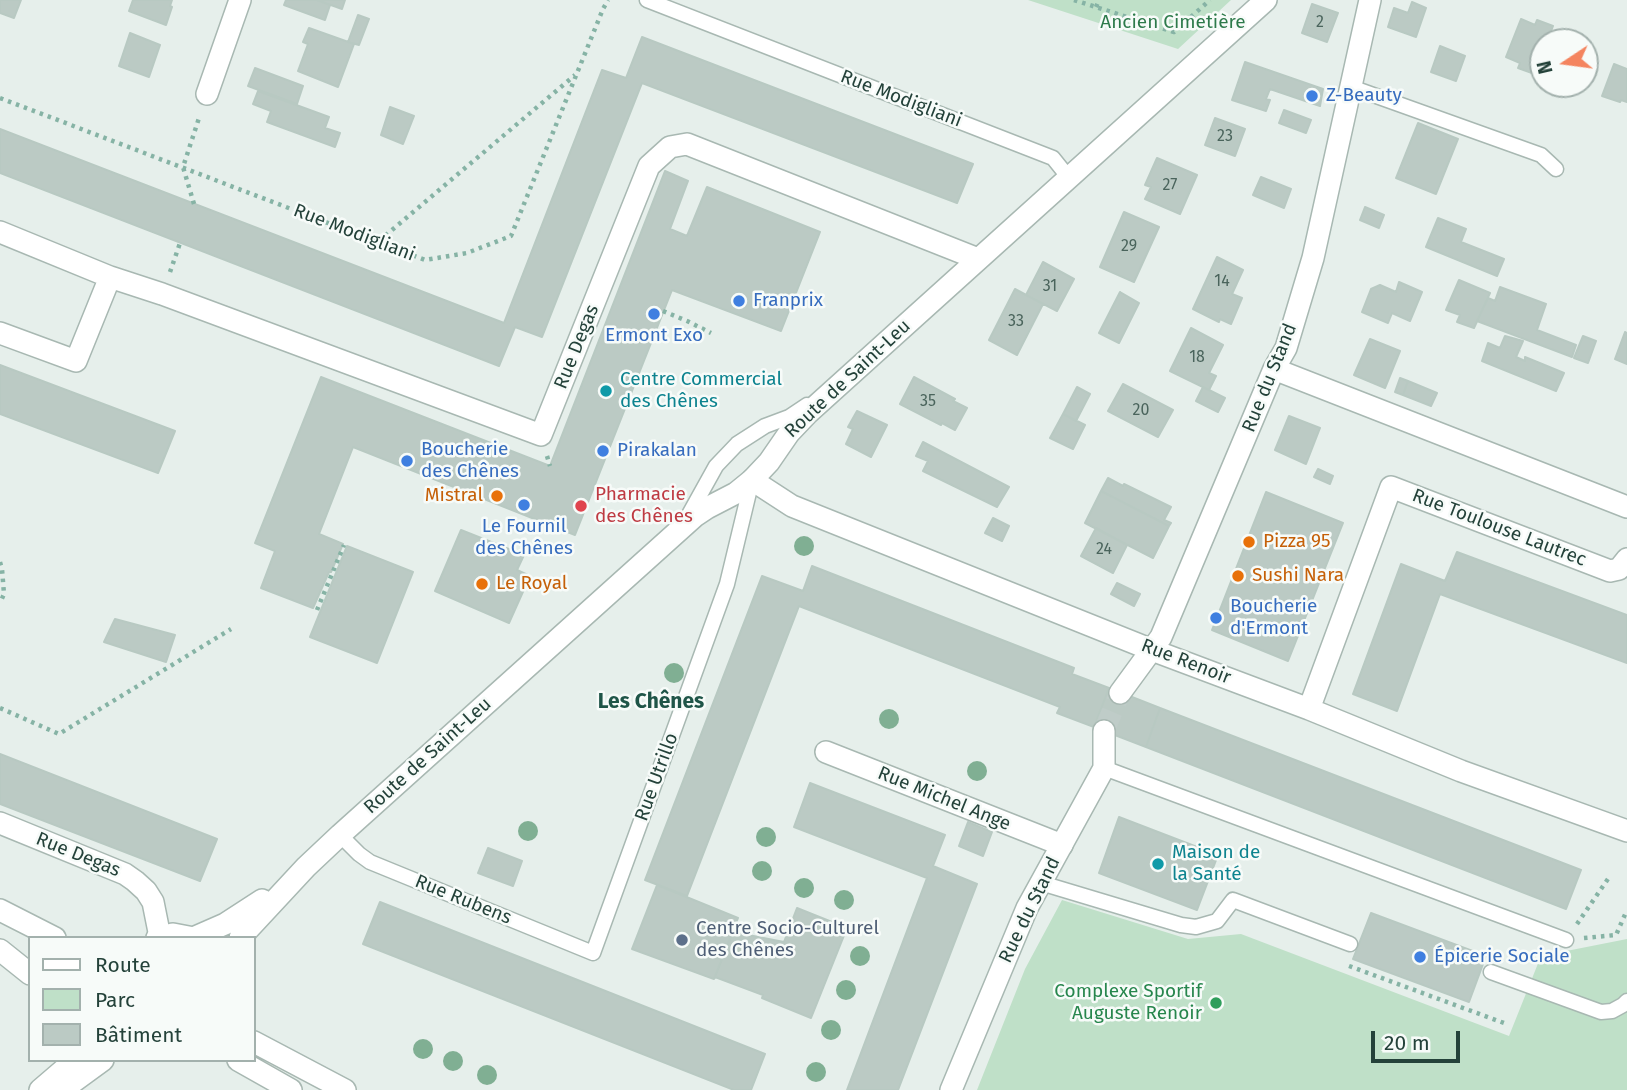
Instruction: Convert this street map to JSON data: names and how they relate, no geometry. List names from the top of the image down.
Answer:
{
  "streets": {
    "street": [
      "Rue Degas",
      "Rue du Stand",
      "Route de Saint-Leu",
      "Rue Toulouse Lautrec",
      "Rue Renoir",
      "Rue Michel Ange"
    ],
    "lane": ["Rue Modigliani", "Rue Utrillo", "Rue Rubens"]
  },
  "crossings": [
    ["Rue Modigliani", "Route de Saint-Leu"],
    ["Rue Degas", "Route de Saint-Leu"],
    ["Rue du Stand", "Rue Renoir"],
    ["Rue du Stand", "Rue Michel Ange"],
    ["Route de Saint-Leu", "Rue Renoir"],
    ["Route de Saint-Leu", "Rue Utrillo"],
    ["Route de Saint-Leu", "Rue Rubens"],
    ["Rue Toulouse Lautrec", "Rue Renoir"],
    ["Rue Renoir", "Rue Utrillo"],
    ["Rue Utrillo", "Rue Rubens"]
  ],
  "districts": ["Les Chênes"],
  "parks": ["Ancien Cimetière"],
  "places": [
    "Z-Beauty",
    "Franprix",
    "Ermont Exo",
    "Centre Commercial des Chênes",
    "Pirakalan",
    "Boucherie des Chênes",
    "Mistral",
    "Le Fournil des Chênes",
    "Pharmacie des Chênes",
    "Pizza 95",
    "Sushi Nara",
    "Le Royal",
    "Boucherie d'Ermont",
    "Maison de la Santé",
    "Centre Socio-Culturel des Chênes",
    "Épicerie Sociale",
    "Complexe Sportif Auguste Renoir"
  ],
  "house_numbers": [
    "2",
    "23",
    "27",
    "29",
    "14",
    "31",
    "33",
    "18",
    "35",
    "20",
    "24"
  ],
  "legend": ["Route", "Parc", "Bâtiment"],
  "scale_bar": "20 m",
  "north": "left"
}
